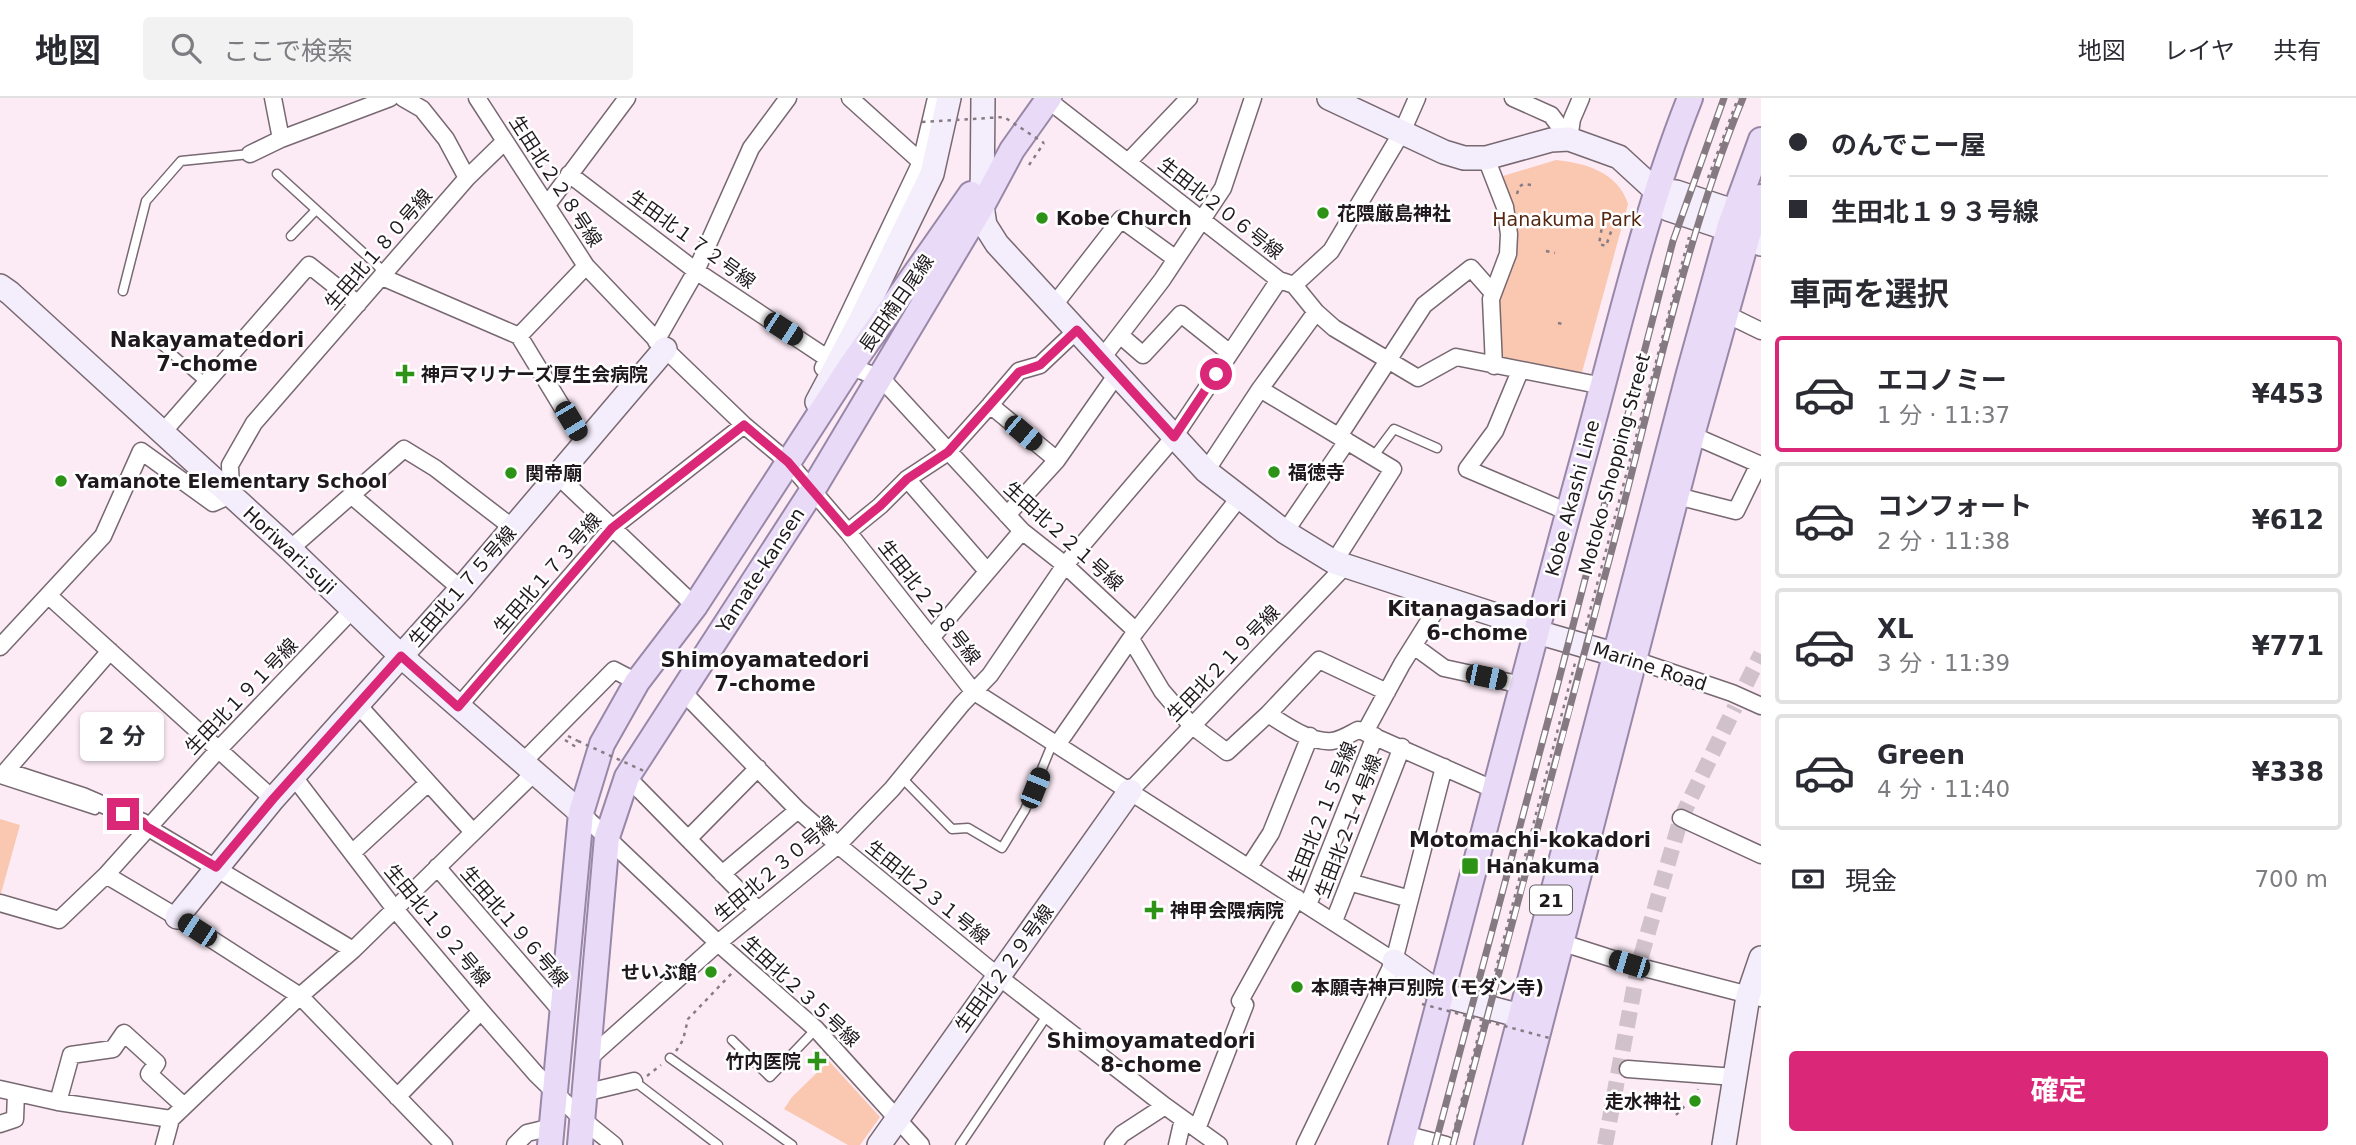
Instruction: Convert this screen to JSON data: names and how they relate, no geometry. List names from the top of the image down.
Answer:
{
  "streets": {
    "main road": [
      "長田楠日尾線",
      "Kobe Akashi Line",
      "Yamate-kansen",
      "21"
    ],
    "street": [
      "生田北２２８号線",
      "生田北２０６号線",
      "生田北１７２号線",
      "生田北１８０号線",
      "生田北２２１号線",
      "Horiwari-suji",
      "生田北１７３号線",
      "生田北１７５号線",
      "生田北２１９号線",
      "Marine Road",
      "生田北１９１号線",
      "生田北２１５号線",
      "生田北２１４号線",
      "生田北２３０号線",
      "生田北２３１号線",
      "生田北１９２号線",
      "生田北１９６号線",
      "生田北２２９号線",
      "生田北２３５号線"
    ],
    "path": ["Motoko Shopping Street"]
  },
  "crossings": [
    ["生田北２２８号線", "生田北１８０号線"],
    ["生田北２２８号線", "長田楠日尾線"],
    ["生田北２２８号線", "Yamate-kansen"],
    ["生田北２２８号線", "生田北１７３号線"],
    ["生田北２２８号線", "生田北１７５号線"],
    ["生田北２２８号線", "生田北２１９号線"],
    ["生田北２２８号線", "生田北２１５号線"],
    ["生田北２２８号線", "生田北２１４号線"],
    ["生田北２２８号線", "生田北２３０号線"],
    ["生田北２２８号線", "生田北２２９号線"],
    ["生田北２０６号線", "長田楠日尾線"],
    ["生田北２０６号線", "Kobe Akashi Line"],
    ["生田北２０６号線", "生田北２３０号線"],
    ["生田北１７２号線", "長田楠日尾線"],
    ["生田北１７２号線", "生田北２２１号線"],
    ["生田北１７２号線", "Yamate-kansen"],
    ["生田北１８０号線", "Horiwari-suji"],
    ["長田楠日尾線", "Yamate-kansen"],
    ["長田楠日尾線", "Marine Road"],
    ["Motoko Shopping Street", "Marine Road"],
    ["Kobe Akashi Line", "Marine Road"],
    ["生田北２２１号線", "Yamate-kansen"],
    ["生田北２２１号線", "生田北２１９号線"],
    ["生田北２２１号線", "生田北２３０号線"],
    ["Horiwari-suji", "Yamate-kansen"],
    ["Horiwari-suji", "生田北１７３号線"],
    ["Horiwari-suji", "生田北１７５号線"],
    ["Horiwari-suji", "生田北１９１号線"],
    ["Horiwari-suji", "生田北２３５号線"],
    ["Yamate-kansen", "Marine Road"],
    ["Yamate-kansen", "生田北２３０号線"],
    ["Yamate-kansen", "生田北２３１号線"],
    ["Yamate-kansen", "生田北１９２号線"],
    ["Yamate-kansen", "生田北１９６号線"],
    ["Yamate-kansen", "生田北２３５号線"],
    ["生田北１７５号線", "生田北１９２号線"],
    ["生田北２１９号線", "Marine Road"],
    ["生田北２１９号線", "生田北２２９号線"],
    ["Marine Road", "生田北２１５号線"],
    ["Marine Road", "生田北２３０号線"],
    ["Marine Road", "21"],
    ["生田北２１５号線", "生田北２３１号線"],
    ["生田北２３０号線", "生田北２３１号線"],
    ["生田北２３０号線", "生田北２３５号線"],
    ["生田北２３１号線", "生田北２２９号線"],
    ["生田北２２９号線", "生田北２３５号線"]
  ],
  "districts": [
    "Nakayamatedori 7-chome",
    "Kitanagasadori 6-chome",
    "Shimoyamatedori 7-chome",
    "Motomachi-kokadori",
    "Shimoyamatedori 8-chome"
  ],
  "parks": ["Hanakuma Park"],
  "places": {
    "other": [
      "花隈厳島神社",
      "Kobe Church",
      "福徳寺",
      "関帝廟",
      "Yamanote Elementary School",
      "せいぶ館",
      "本願寺神戸別院 (モダン寺)",
      "走水神社"
    ],
    "health": ["神戸マリナーズ厚生会病院", "神甲会隈病院", "竹内医院"],
    "transit": ["Hanakuma"]
  },
  "page": {
    "header": "地図",
    "search": "ここで検索",
    "nav": ["地図", "レイヤ", "共有"],
    "banner": ["のんでこー屋", "生田北１９３号線"],
    "heading": "車両を選択",
    "list": [
      {
        "name": "エコノミー",
        "note": "1 分 · 11:37",
        "value": "¥453"
      },
      {
        "name": "コンフォート",
        "note": "2 分 · 11:38",
        "value": "¥612"
      },
      {
        "name": "XL",
        "note": "3 分 · 11:39",
        "value": "¥771"
      },
      {
        "name": "Green",
        "note": "4 分 · 11:40",
        "value": "¥338"
      }
    ],
    "bubble": "2 分",
    "pay": ["現金", "700 m"],
    "buttons": "確定"
  }
}
